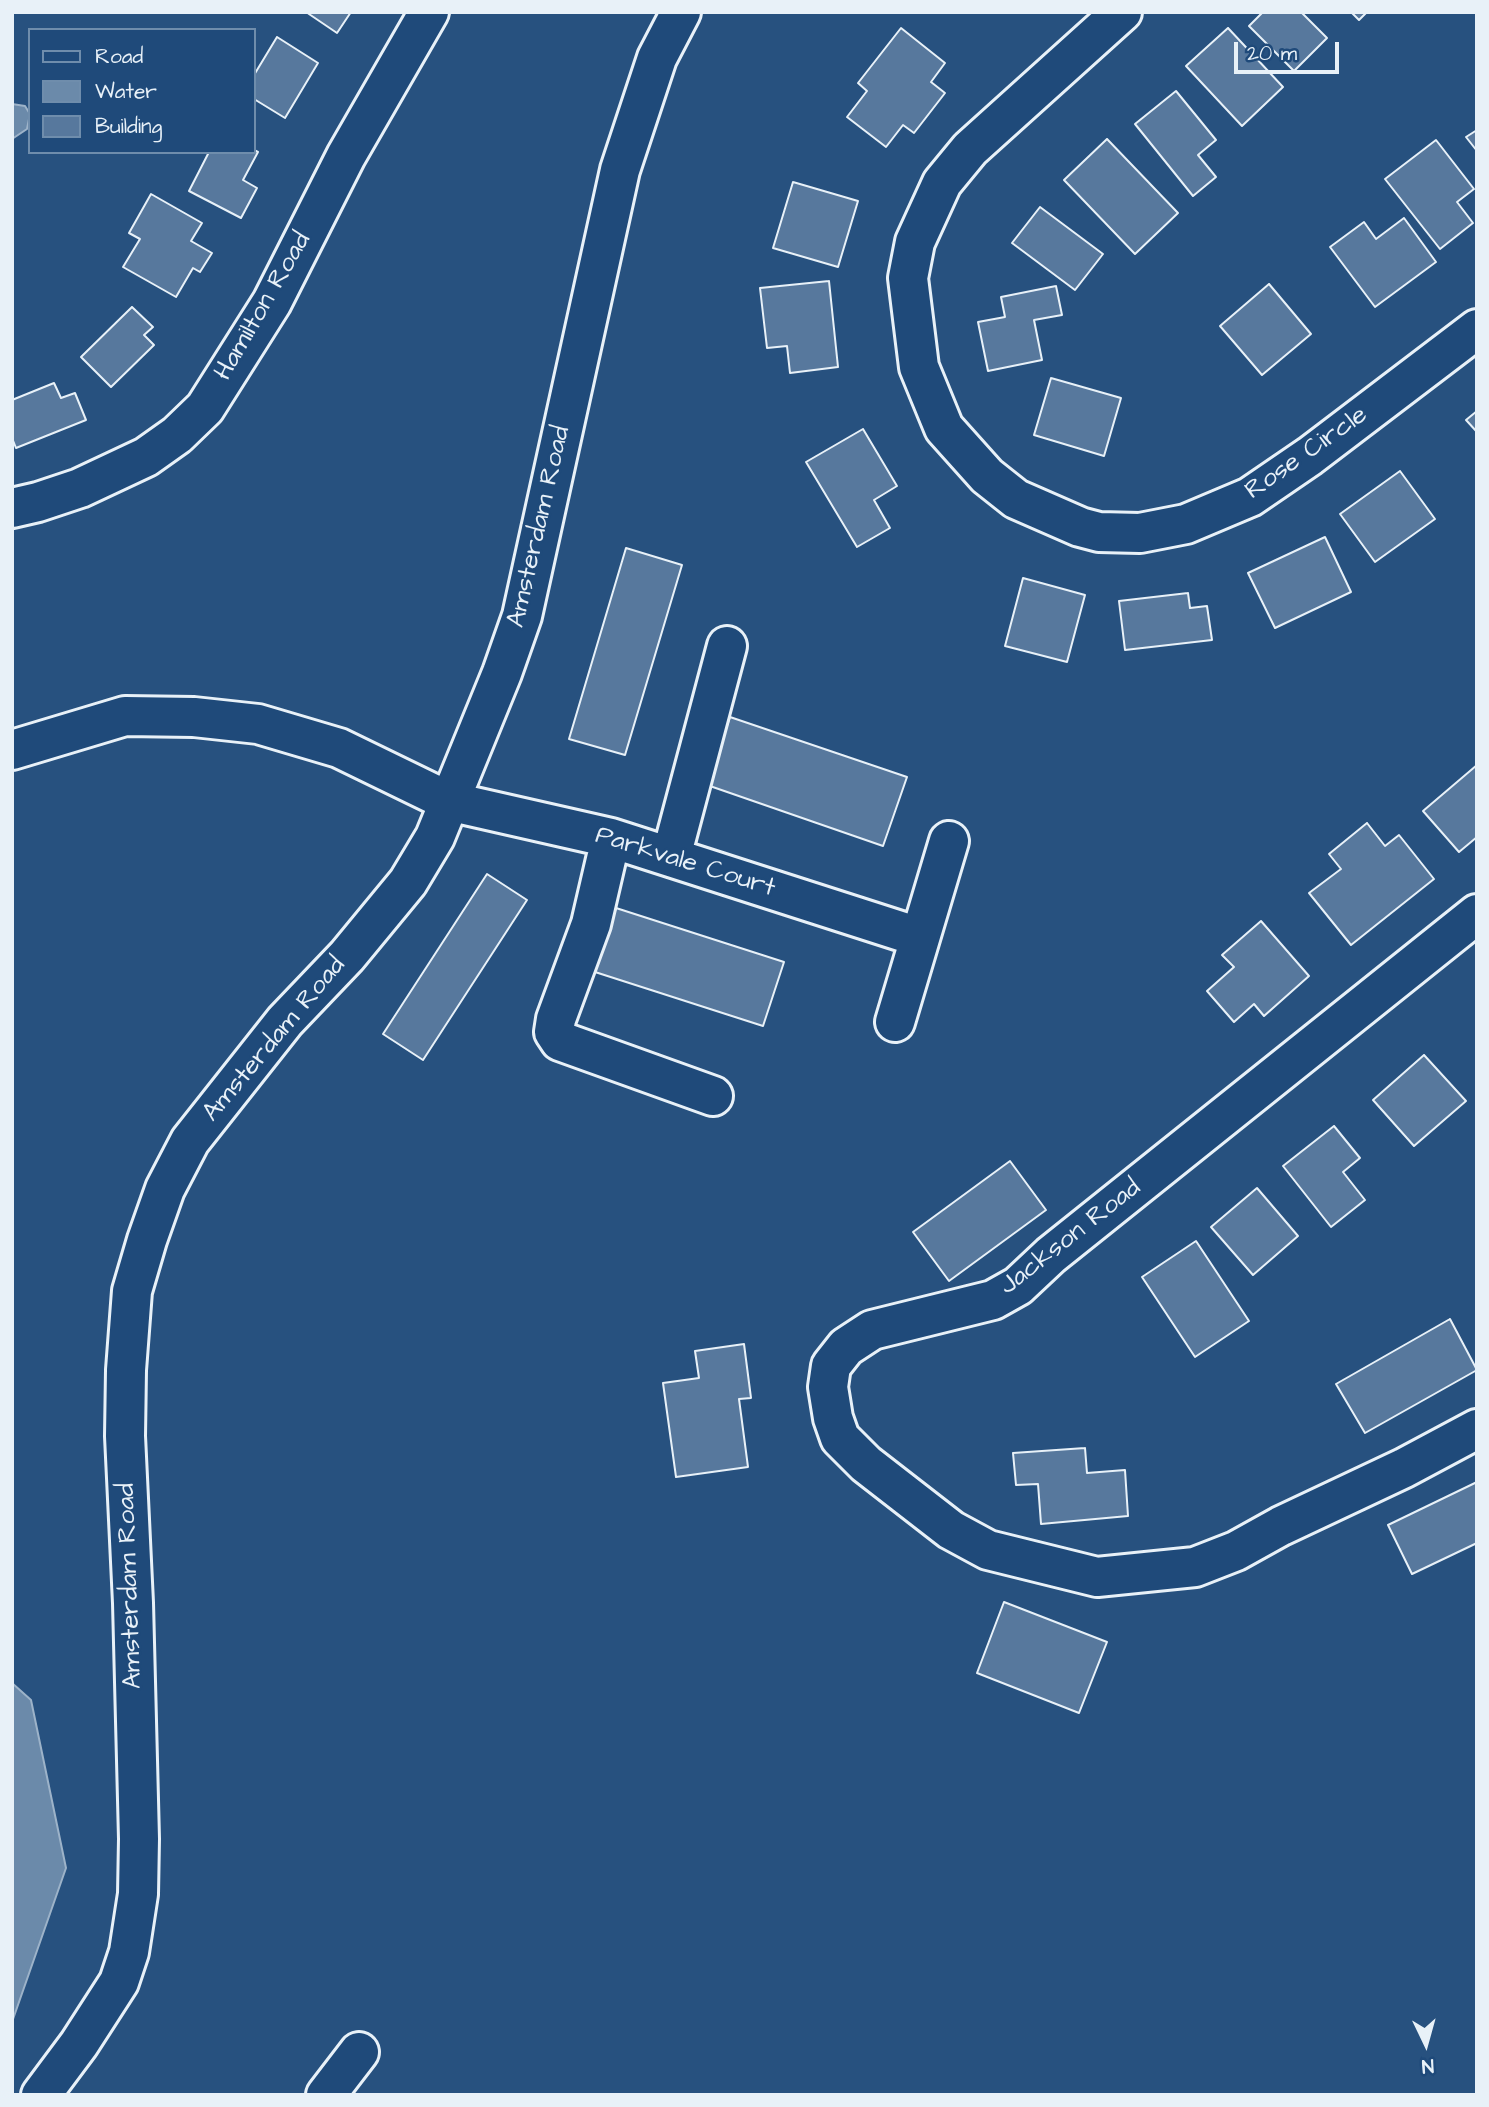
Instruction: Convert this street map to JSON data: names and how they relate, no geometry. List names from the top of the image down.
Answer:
{
  "streets": {
    "street": [
      "Hamilton Road",
      "Rose Circle",
      "Amsterdam Road",
      "Parkvale Court",
      "Jackson Road"
    ]
  },
  "crossings": [
    ["Amsterdam Road", "Parkvale Court"]
  ],
  "legend": ["Road", "Water", "Building"],
  "scale_bar": "20 m",
  "north": "bottom"
}
